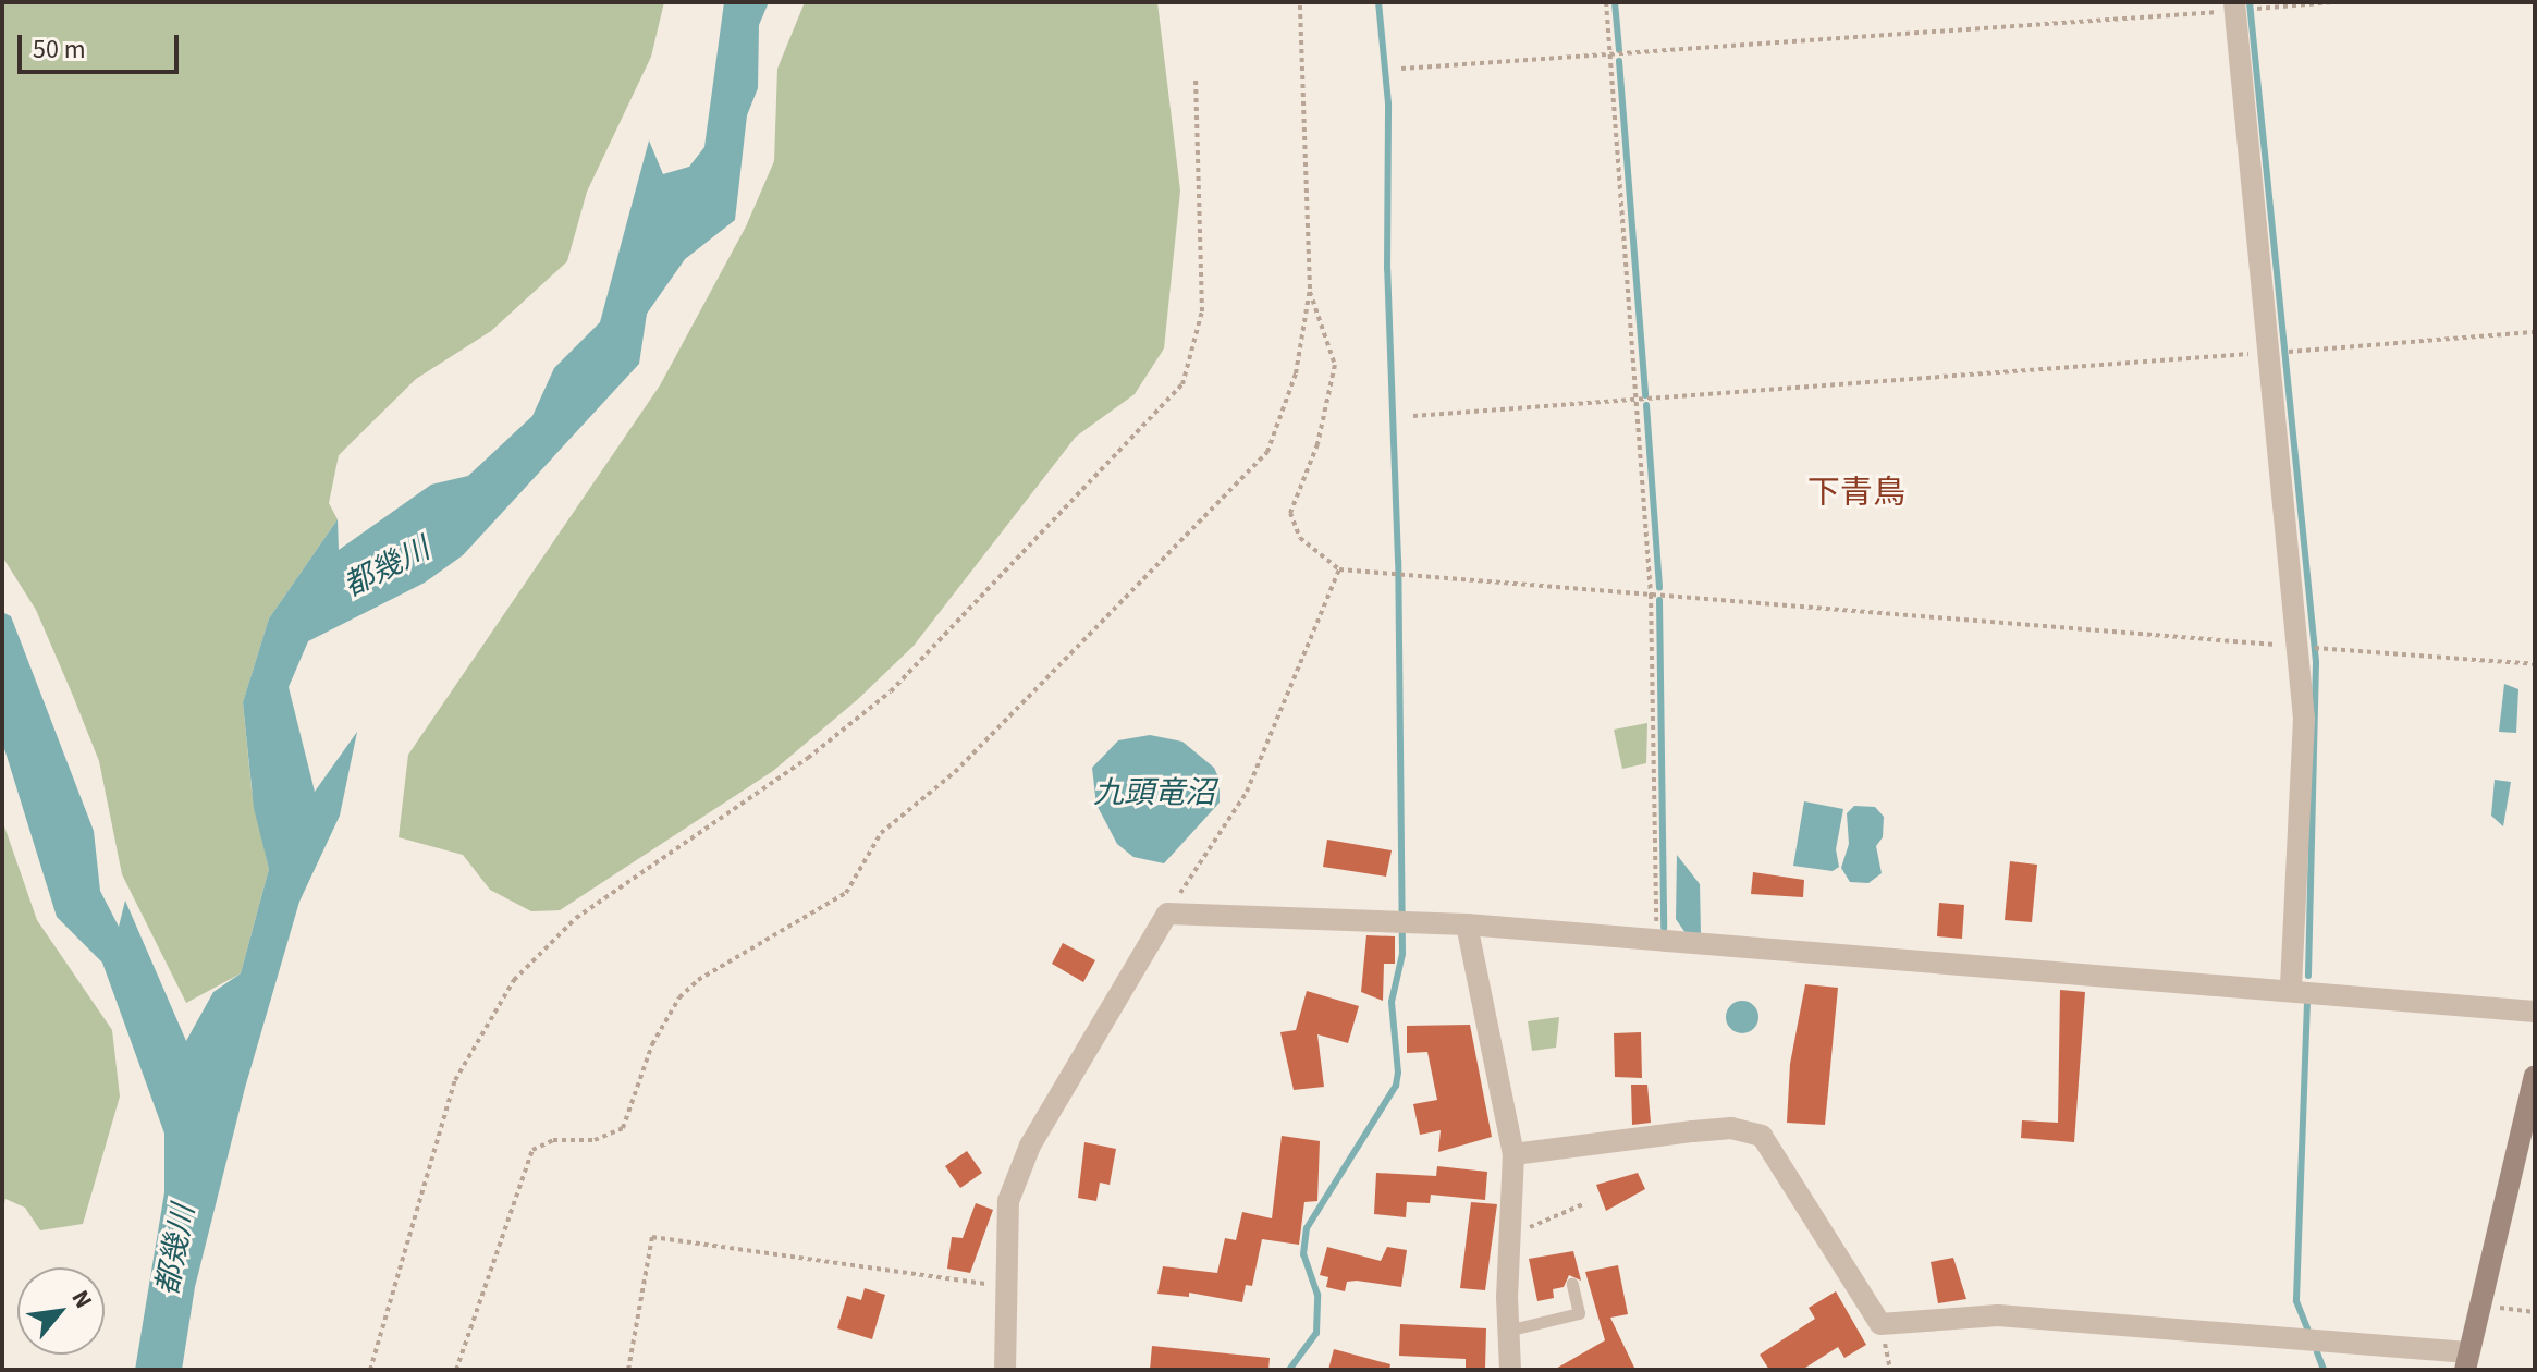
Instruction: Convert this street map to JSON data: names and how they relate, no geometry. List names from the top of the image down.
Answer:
{
  "districts": ["下青鳥"],
  "water": ["都幾川", "九頭竜沼"],
  "scale_bar": "50 m",
  "north": "top right"
}
